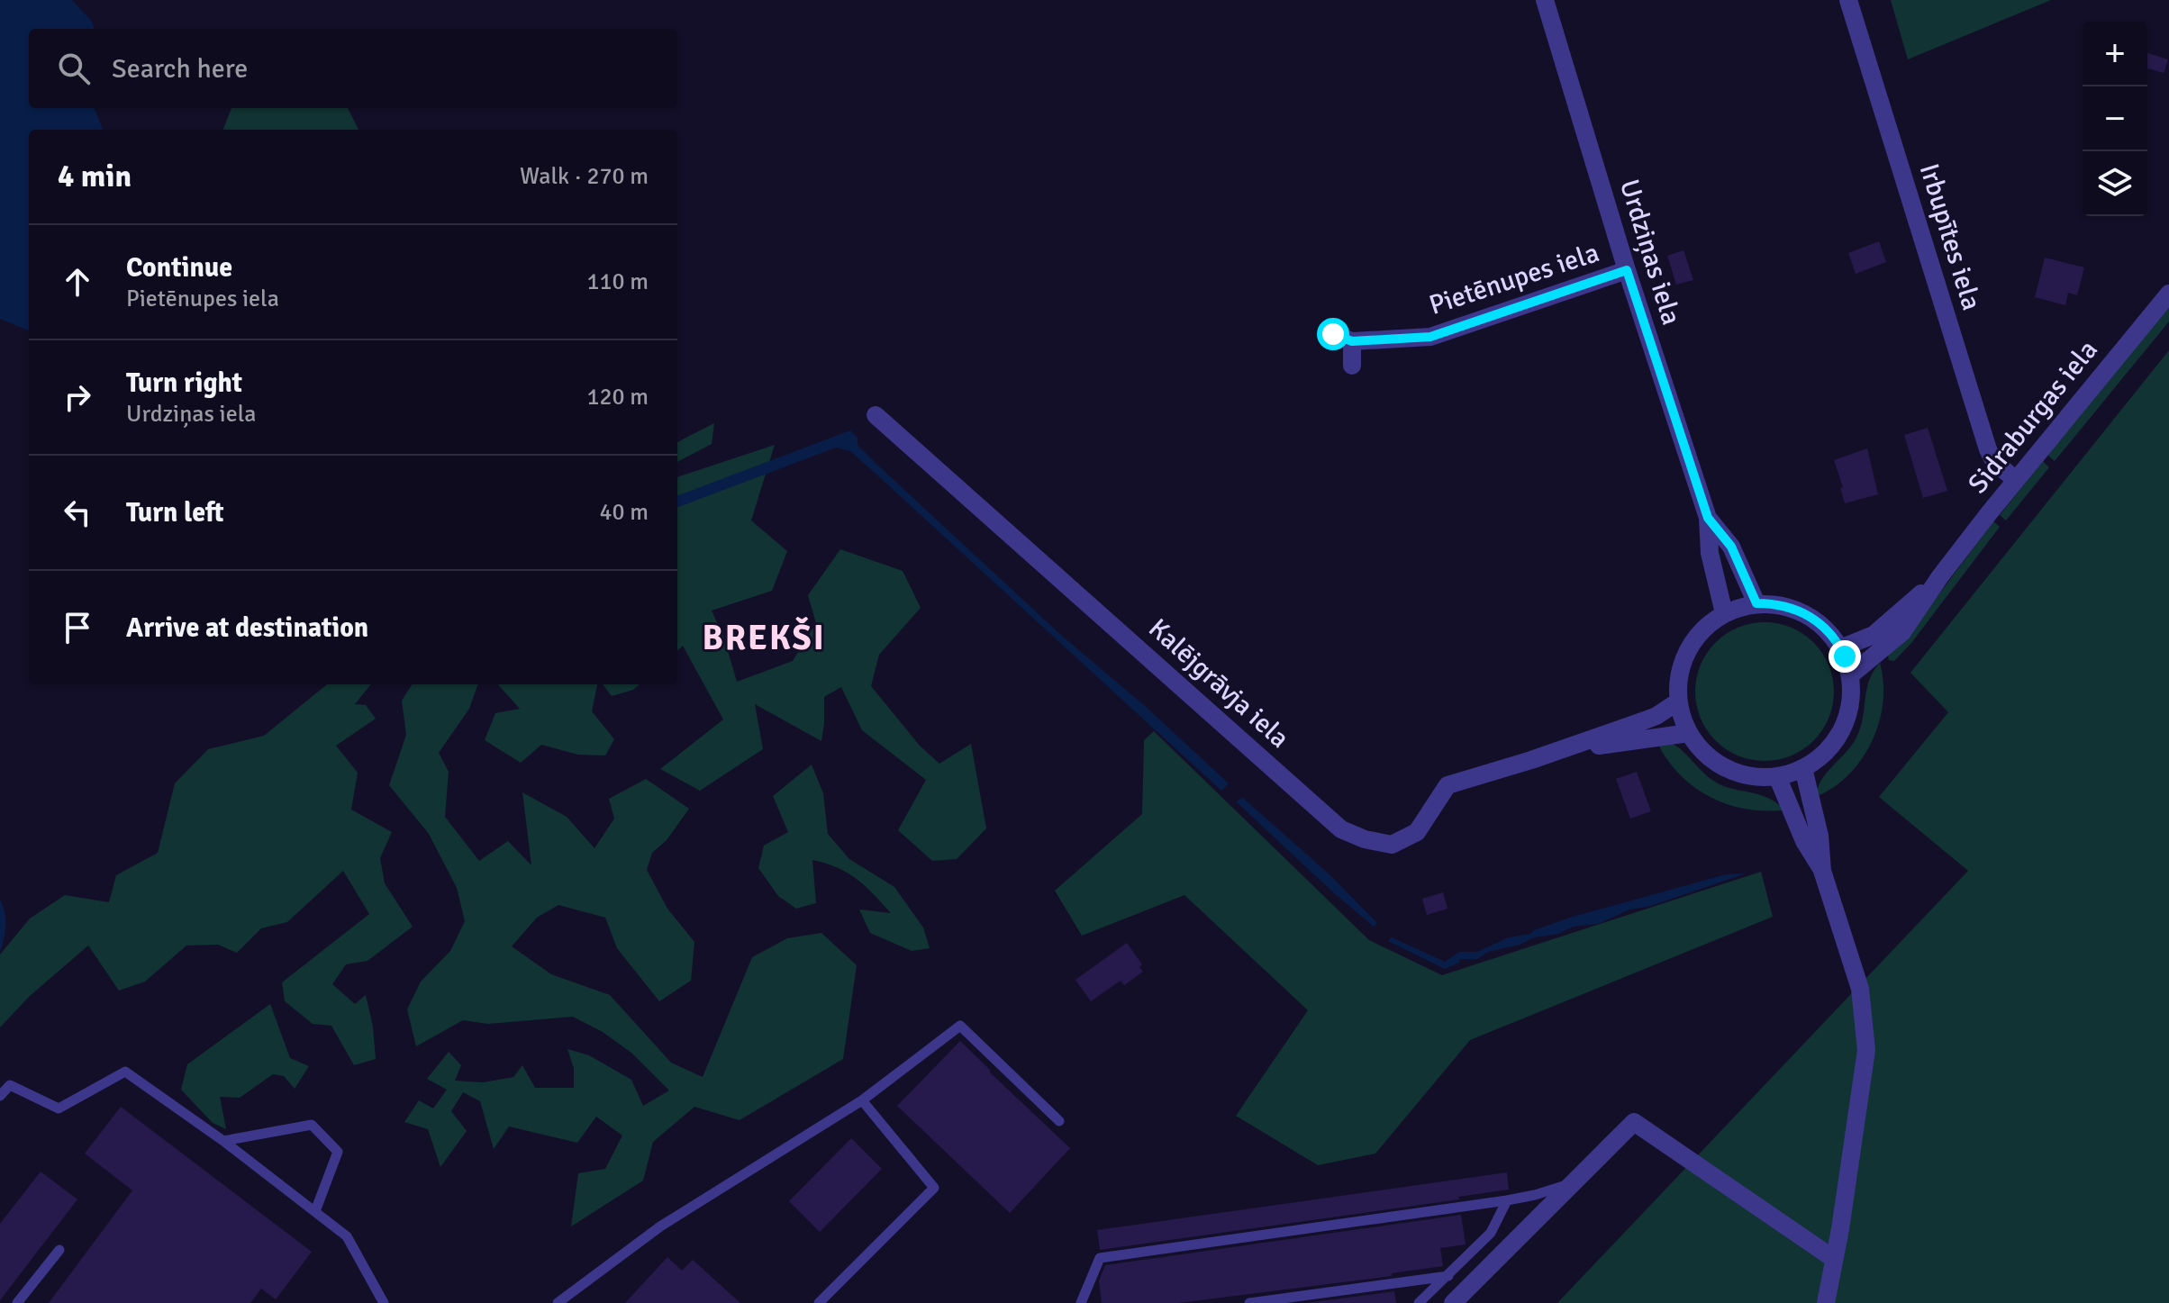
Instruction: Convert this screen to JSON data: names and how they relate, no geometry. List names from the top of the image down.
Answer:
{
  "streets": {
    "street": [
      "Irbupītes iela",
      "Urdziņas iela",
      "Pietēnupes iela",
      "Sidraburgas iela",
      "Kalējgrāvja iela"
    ]
  },
  "crossings": [
    ["Irbupītes iela", "Sidraburgas iela"],
    ["Urdziņas iela", "Pietēnupes iela"],
    ["Urdziņas iela", "Sidraburgas iela"],
    ["Urdziņas iela", "Kalējgrāvja iela"],
    ["Sidraburgas iela", "Kalējgrāvja iela"]
  ],
  "districts": ["BREKŠI"],
  "page": {
    "map_buttons": ["+", "−"],
    "search": "Search here",
    "heading": ["4 min", "Walk · 270 m"],
    "list": [
      ["Continue", "Pietēnupes iela", "110 m"],
      ["Turn right", "Urdziņas iela", "120 m"],
      ["Turn left", "40 m"],
      "Arrive at destination"
    ]
  }
}
